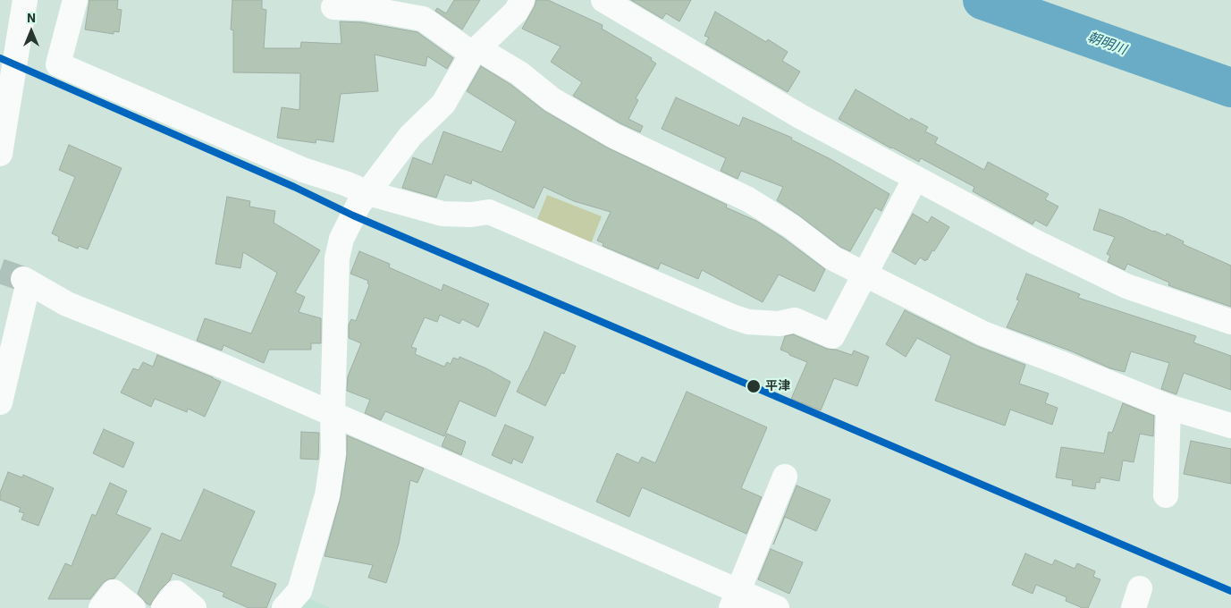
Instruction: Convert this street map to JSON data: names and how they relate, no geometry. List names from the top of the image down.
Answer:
{
  "water": ["朝明川"],
  "places": ["平津"],
  "north": "top"
}
